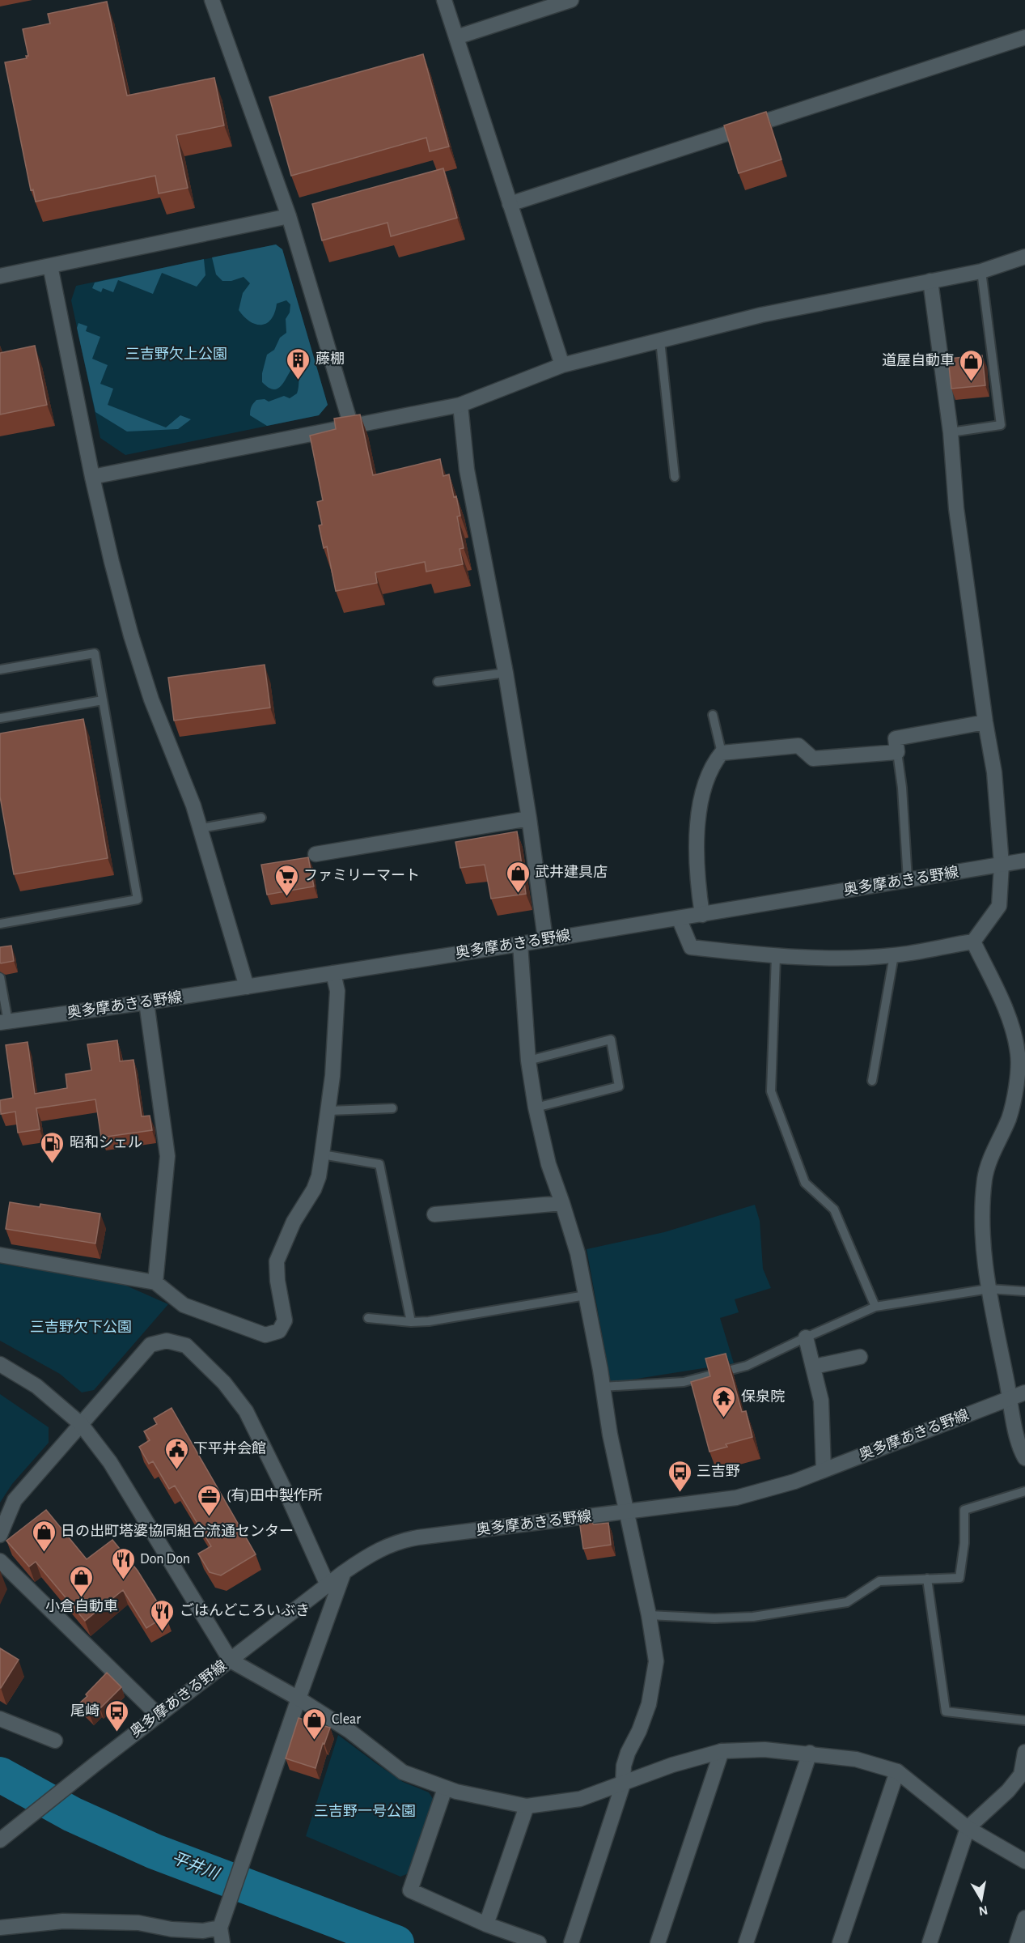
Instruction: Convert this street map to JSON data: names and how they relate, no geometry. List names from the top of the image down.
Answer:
{
  "streets": {
    "street": ["奥多摩あきる野線"]
  },
  "water": ["平井川"],
  "parks": ["三吉野欠上公園", "三吉野欠下公園", "三吉野一号公園"],
  "places": {
    "building": ["藤棚"],
    "shop": [
      "道屋自動車",
      "武井建具店",
      "日の出町塔婆協同組合流通センター",
      "小倉自動車",
      "Clear"
    ],
    "supermarket": ["ファミリーマート"],
    "fuel station": ["昭和シェル"],
    "temple": ["保泉院"],
    "public building": ["下平井会館"],
    "bus stop": ["三吉野", "尾崎"],
    "office": ["(有)田中製作所"],
    "restaurant": ["Don Don", "ごはんどころいぶき"]
  },
  "north": "bottom"
}
